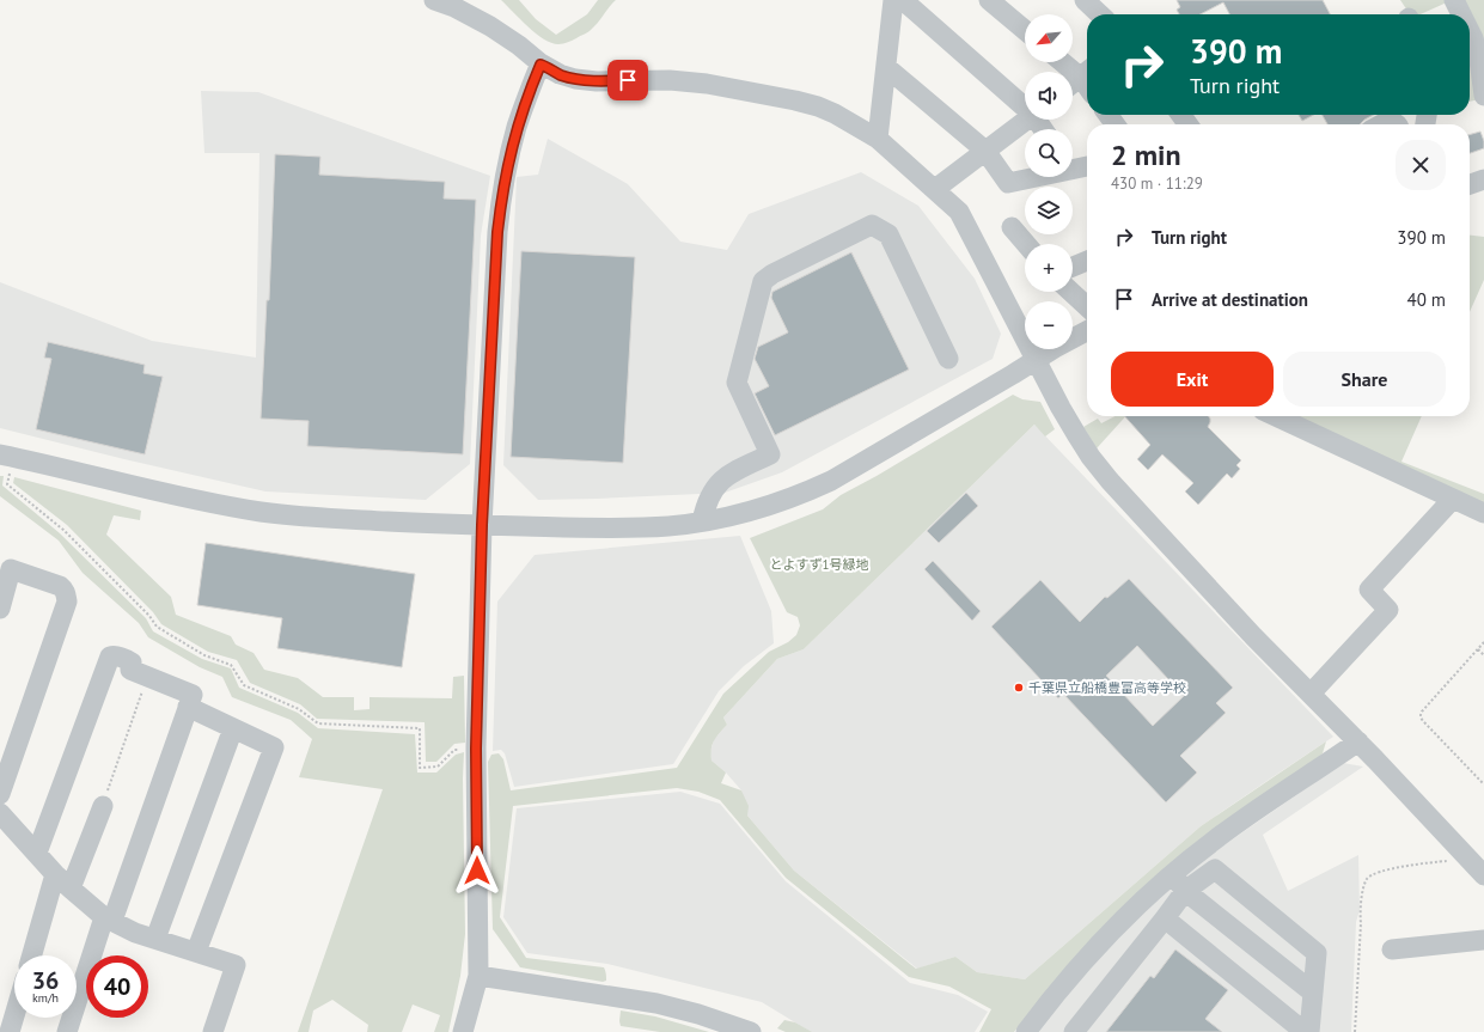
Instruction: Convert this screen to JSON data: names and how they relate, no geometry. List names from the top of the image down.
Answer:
{
  "parks": ["とよすず1号緑地"],
  "places": ["千葉県立船橋豊富高等学校"],
  "north": "bottom left",
  "page": {
    "map_buttons": ["+", "−"],
    "turn": ["390 m", "Turn right"],
    "heading": ["2 min", "430 m · 11:29"],
    "list": [
      {
        "name": "Turn right",
        "value": "390 m"
      },
      {
        "name": "Arrive at destination",
        "value": "40 m"
      }
    ],
    "buttons": ["Exit", "Share"],
    "speed": "36 km/h",
    "limit": "40"
  }
}
